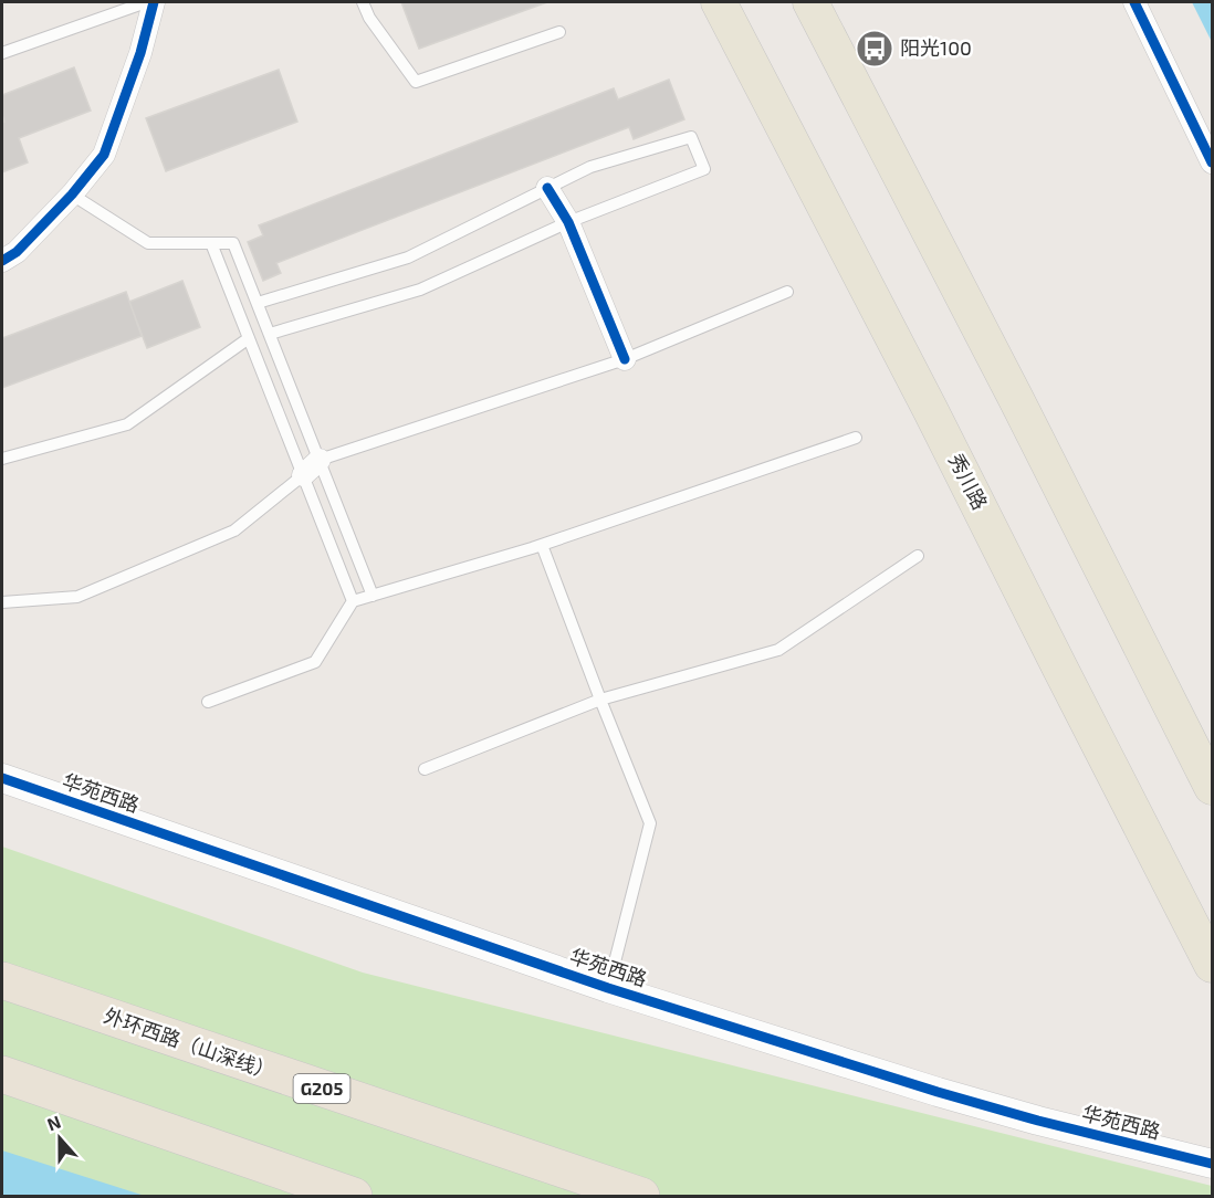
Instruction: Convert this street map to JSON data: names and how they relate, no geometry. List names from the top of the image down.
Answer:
{
  "streets": {
    "highway": ["外环西路（山深线）", "G205"],
    "main road": ["秀川路"],
    "street": ["华苑西路"]
  },
  "places": {
    "bus stop": ["阳光100"]
  },
  "north": "top"
}
